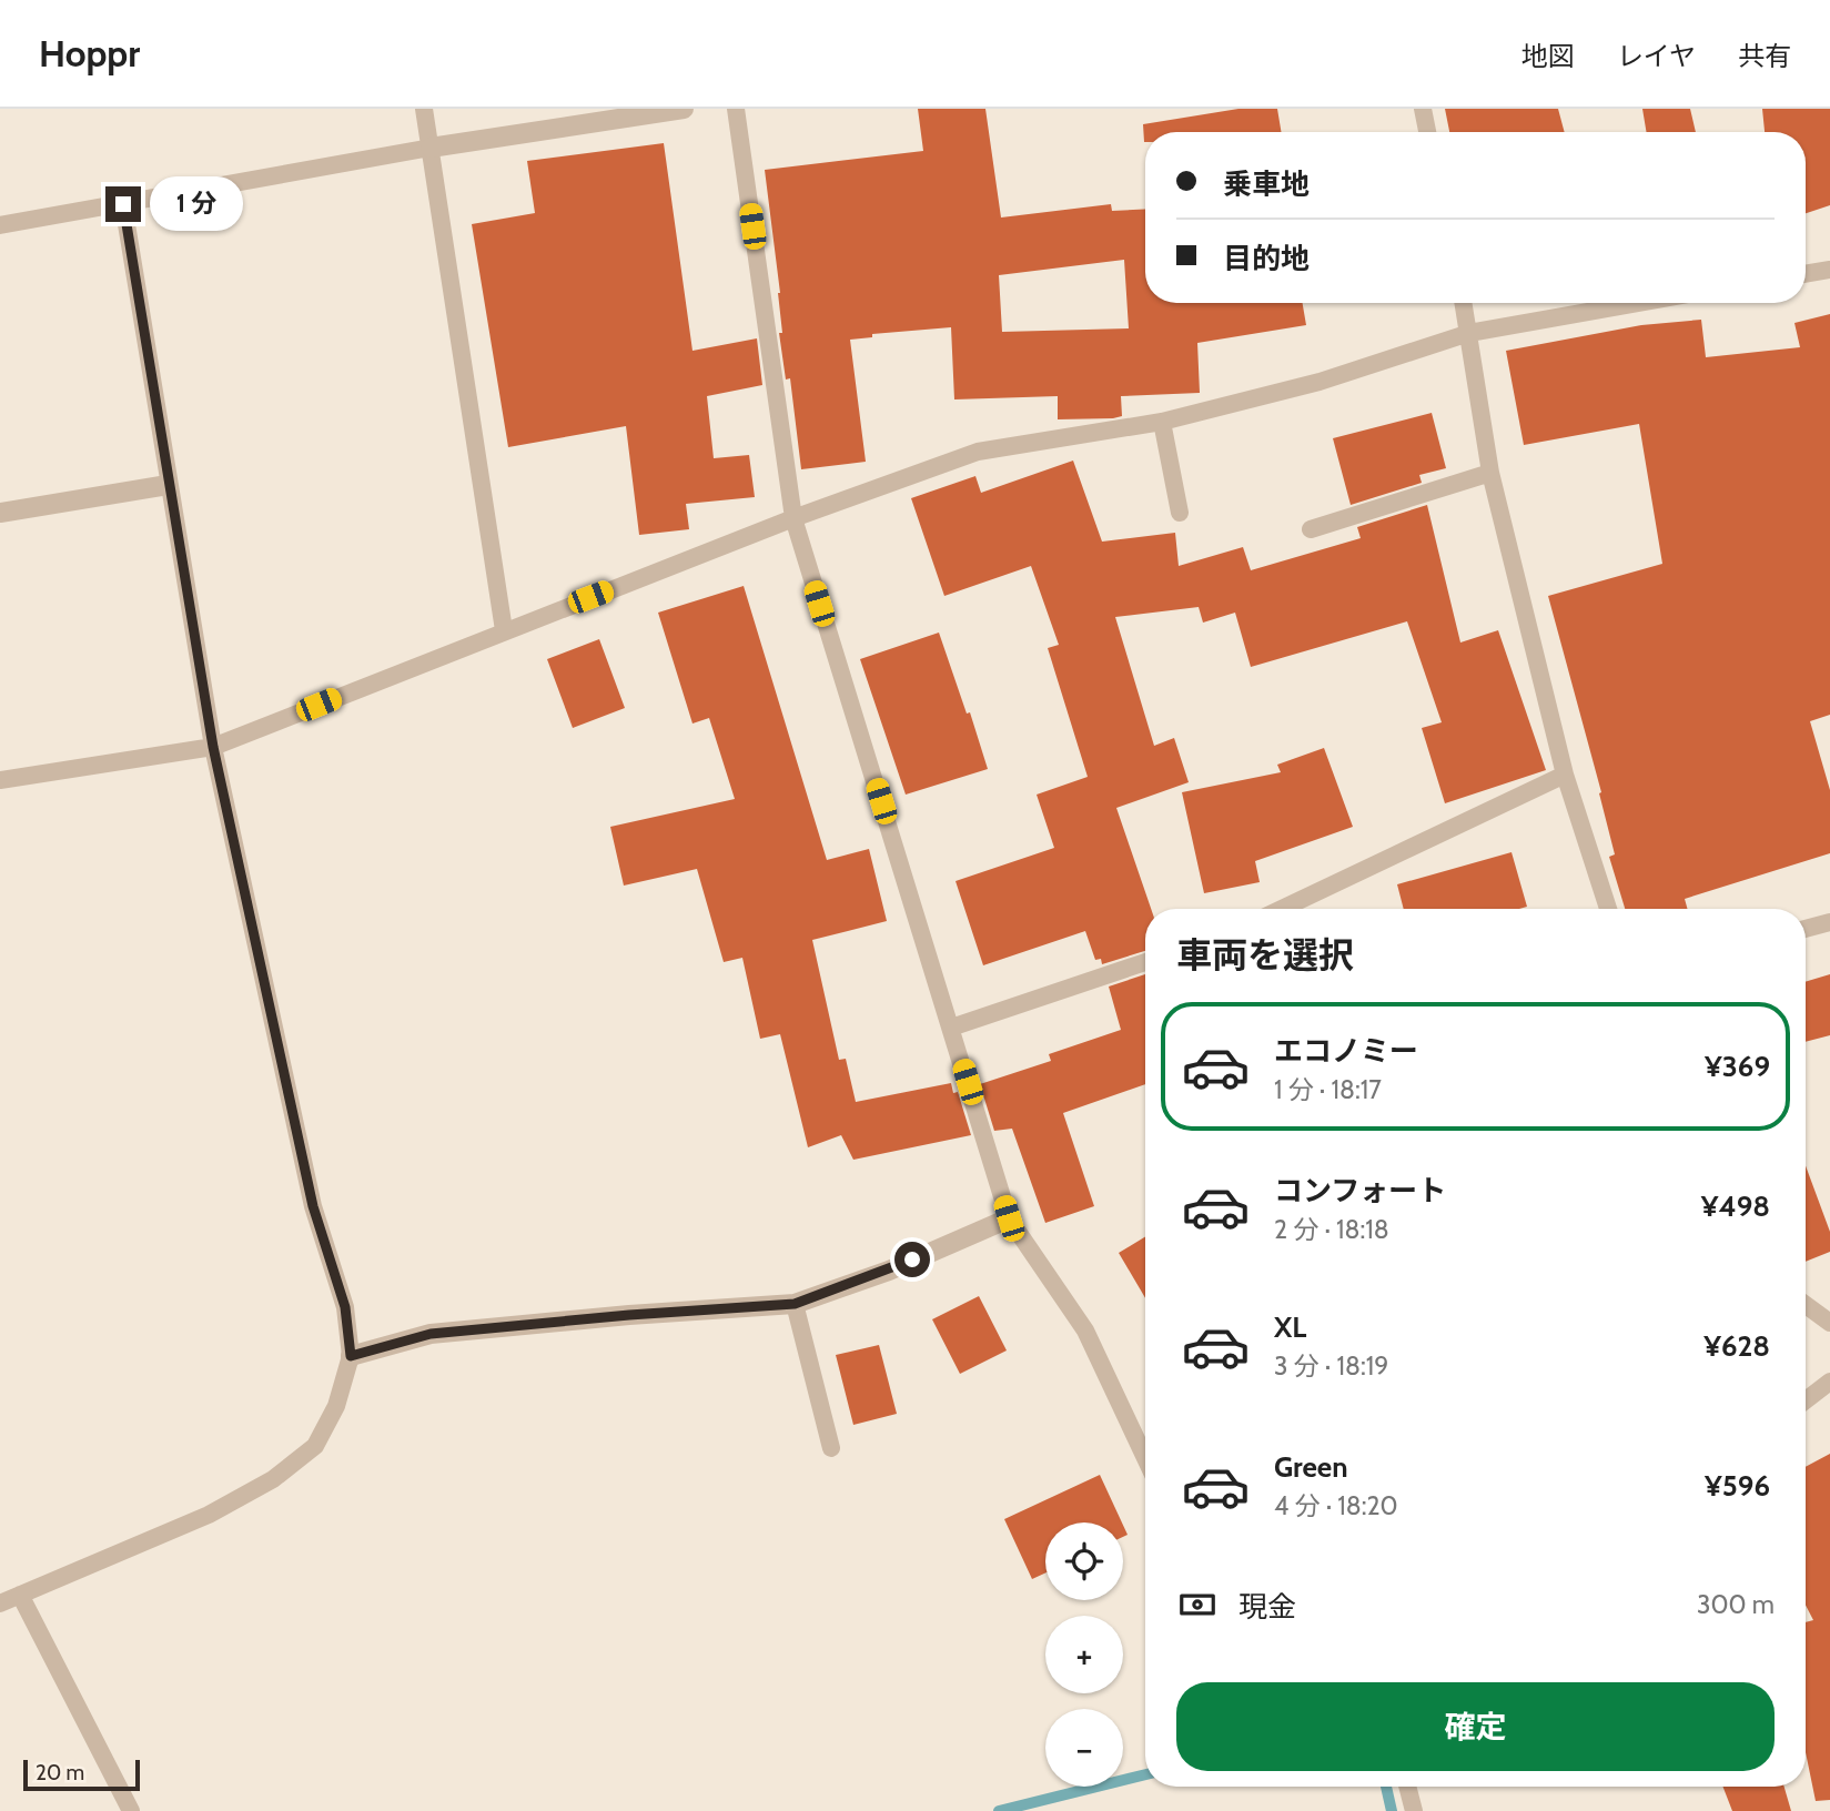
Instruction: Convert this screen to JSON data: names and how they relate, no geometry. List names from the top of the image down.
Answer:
{
  "scale_bar": "20 m",
  "page": {
    "header": "Hoppr",
    "nav": ["地図", "レイヤ", "共有"],
    "banner": ["乗車地", "目的地"],
    "bubble": "1 分",
    "heading": "車両を選択",
    "list": [
      {
        "name": "エコノミー",
        "note": "1 分 · 18:17",
        "value": "¥369"
      },
      {
        "name": "コンフォート",
        "note": "2 分 · 18:18",
        "value": "¥498"
      },
      {
        "name": "XL",
        "note": "3 分 · 18:19",
        "value": "¥628"
      },
      {
        "name": "Green",
        "note": "4 分 · 18:20",
        "value": "¥596"
      }
    ],
    "map_buttons": ["+", "−"],
    "pay": ["現金", "300 m"],
    "buttons": "確定",
    "scale": "20 m"
  }
}
